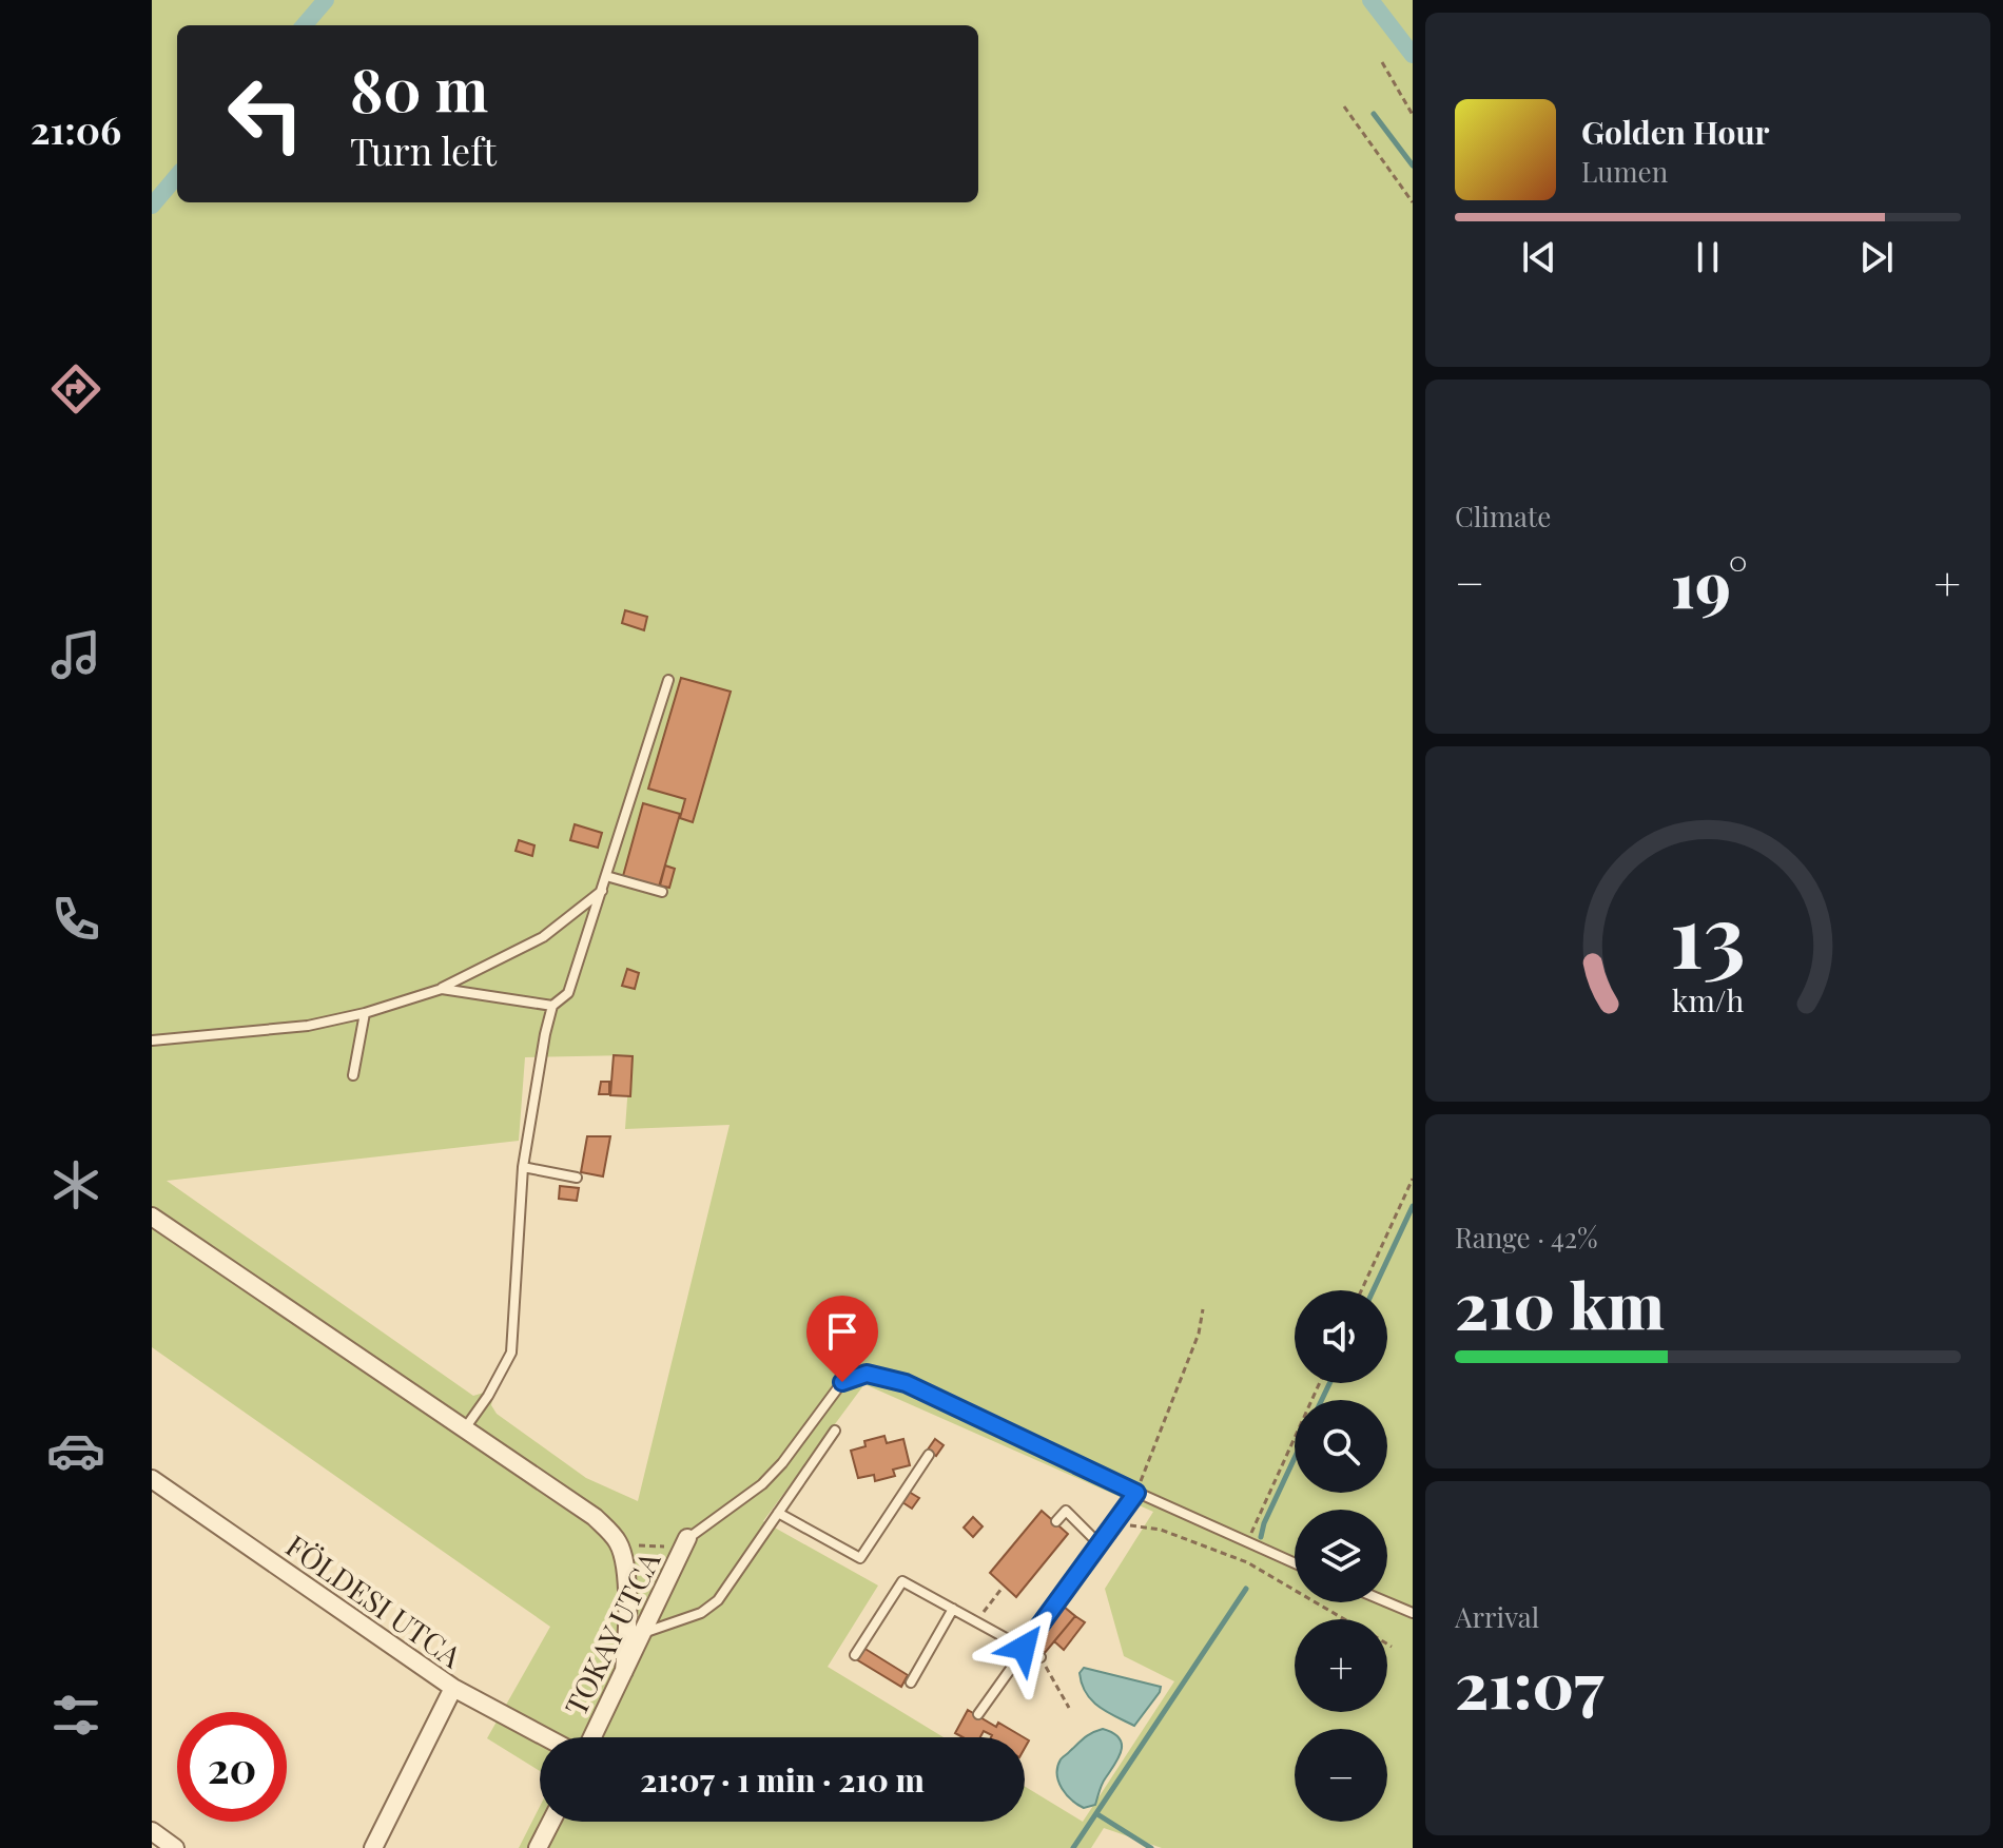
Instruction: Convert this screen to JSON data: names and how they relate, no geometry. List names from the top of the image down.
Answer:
{
  "streets": {
    "street": ["FÖLDESI UTCA", "TOKAY UTCA"]
  },
  "page": {
    "tabs": "21:06",
    "turn": ["80 m", "Turn left"],
    "song": ["Golden Hour", "Lumen"],
    "tile": [
      "Climate",
      ["Range · 42%", "210 km"],
      ["Arrival", "21:07"]
    ],
    "heat": ["−", "19°", "+"],
    "map_buttons": ["+", "−"],
    "limit": "20",
    "trip": "21:07 · 1 min · 210 m",
    "gauge": ["13", "km/h"]
  }
}
